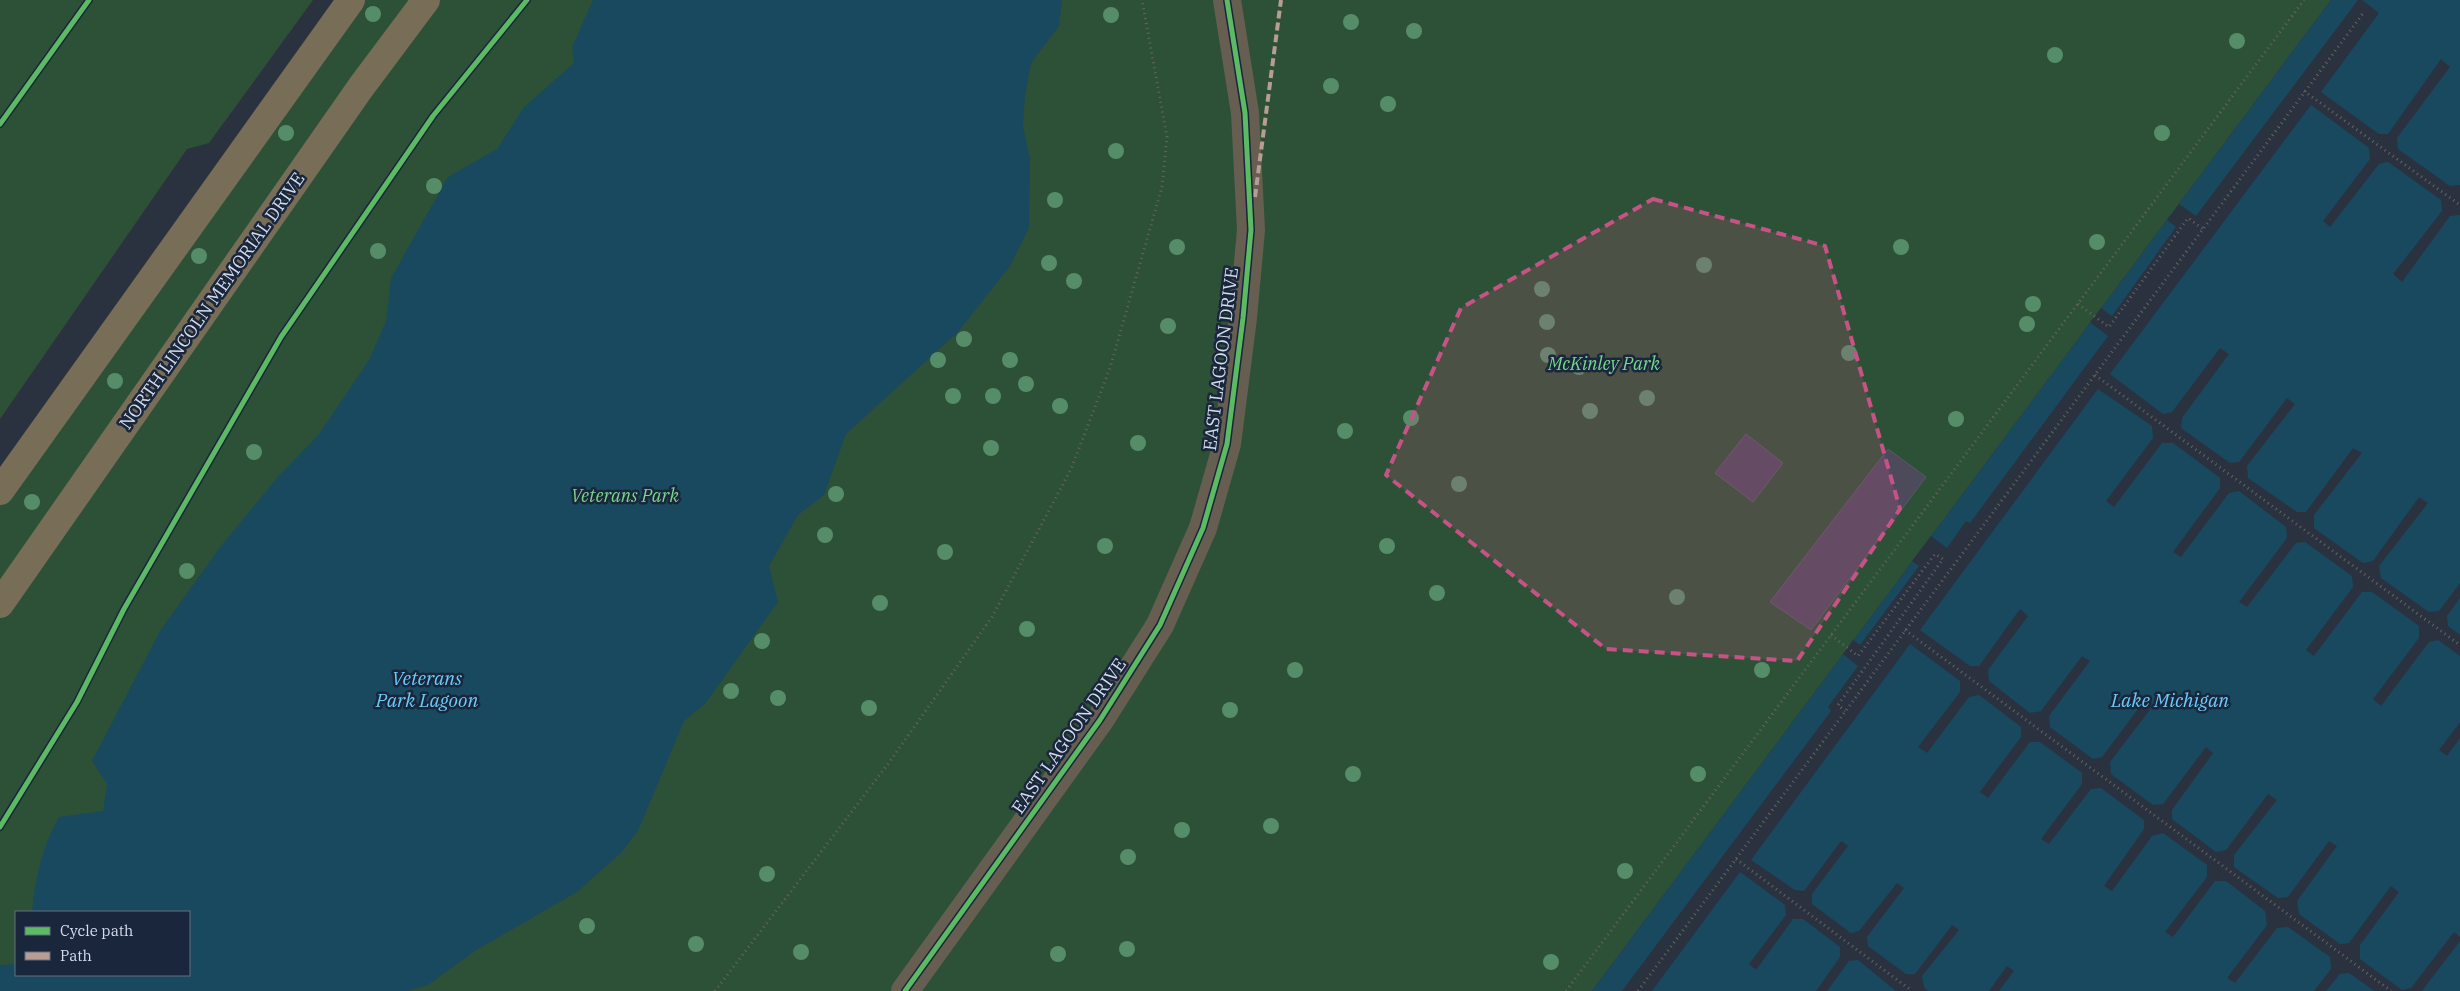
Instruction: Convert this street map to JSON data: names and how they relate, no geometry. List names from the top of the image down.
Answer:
{
  "streets": {
    "main road": ["NORTH LINCOLN MEMORIAL DRIVE"],
    "street": ["EAST LAGOON DRIVE"]
  },
  "water": ["Veterans Park Lagoon", "Lake Michigan"],
  "parks": ["McKinley Park", "Veterans Park"],
  "legend": ["Cycle path", "Path"]
}
